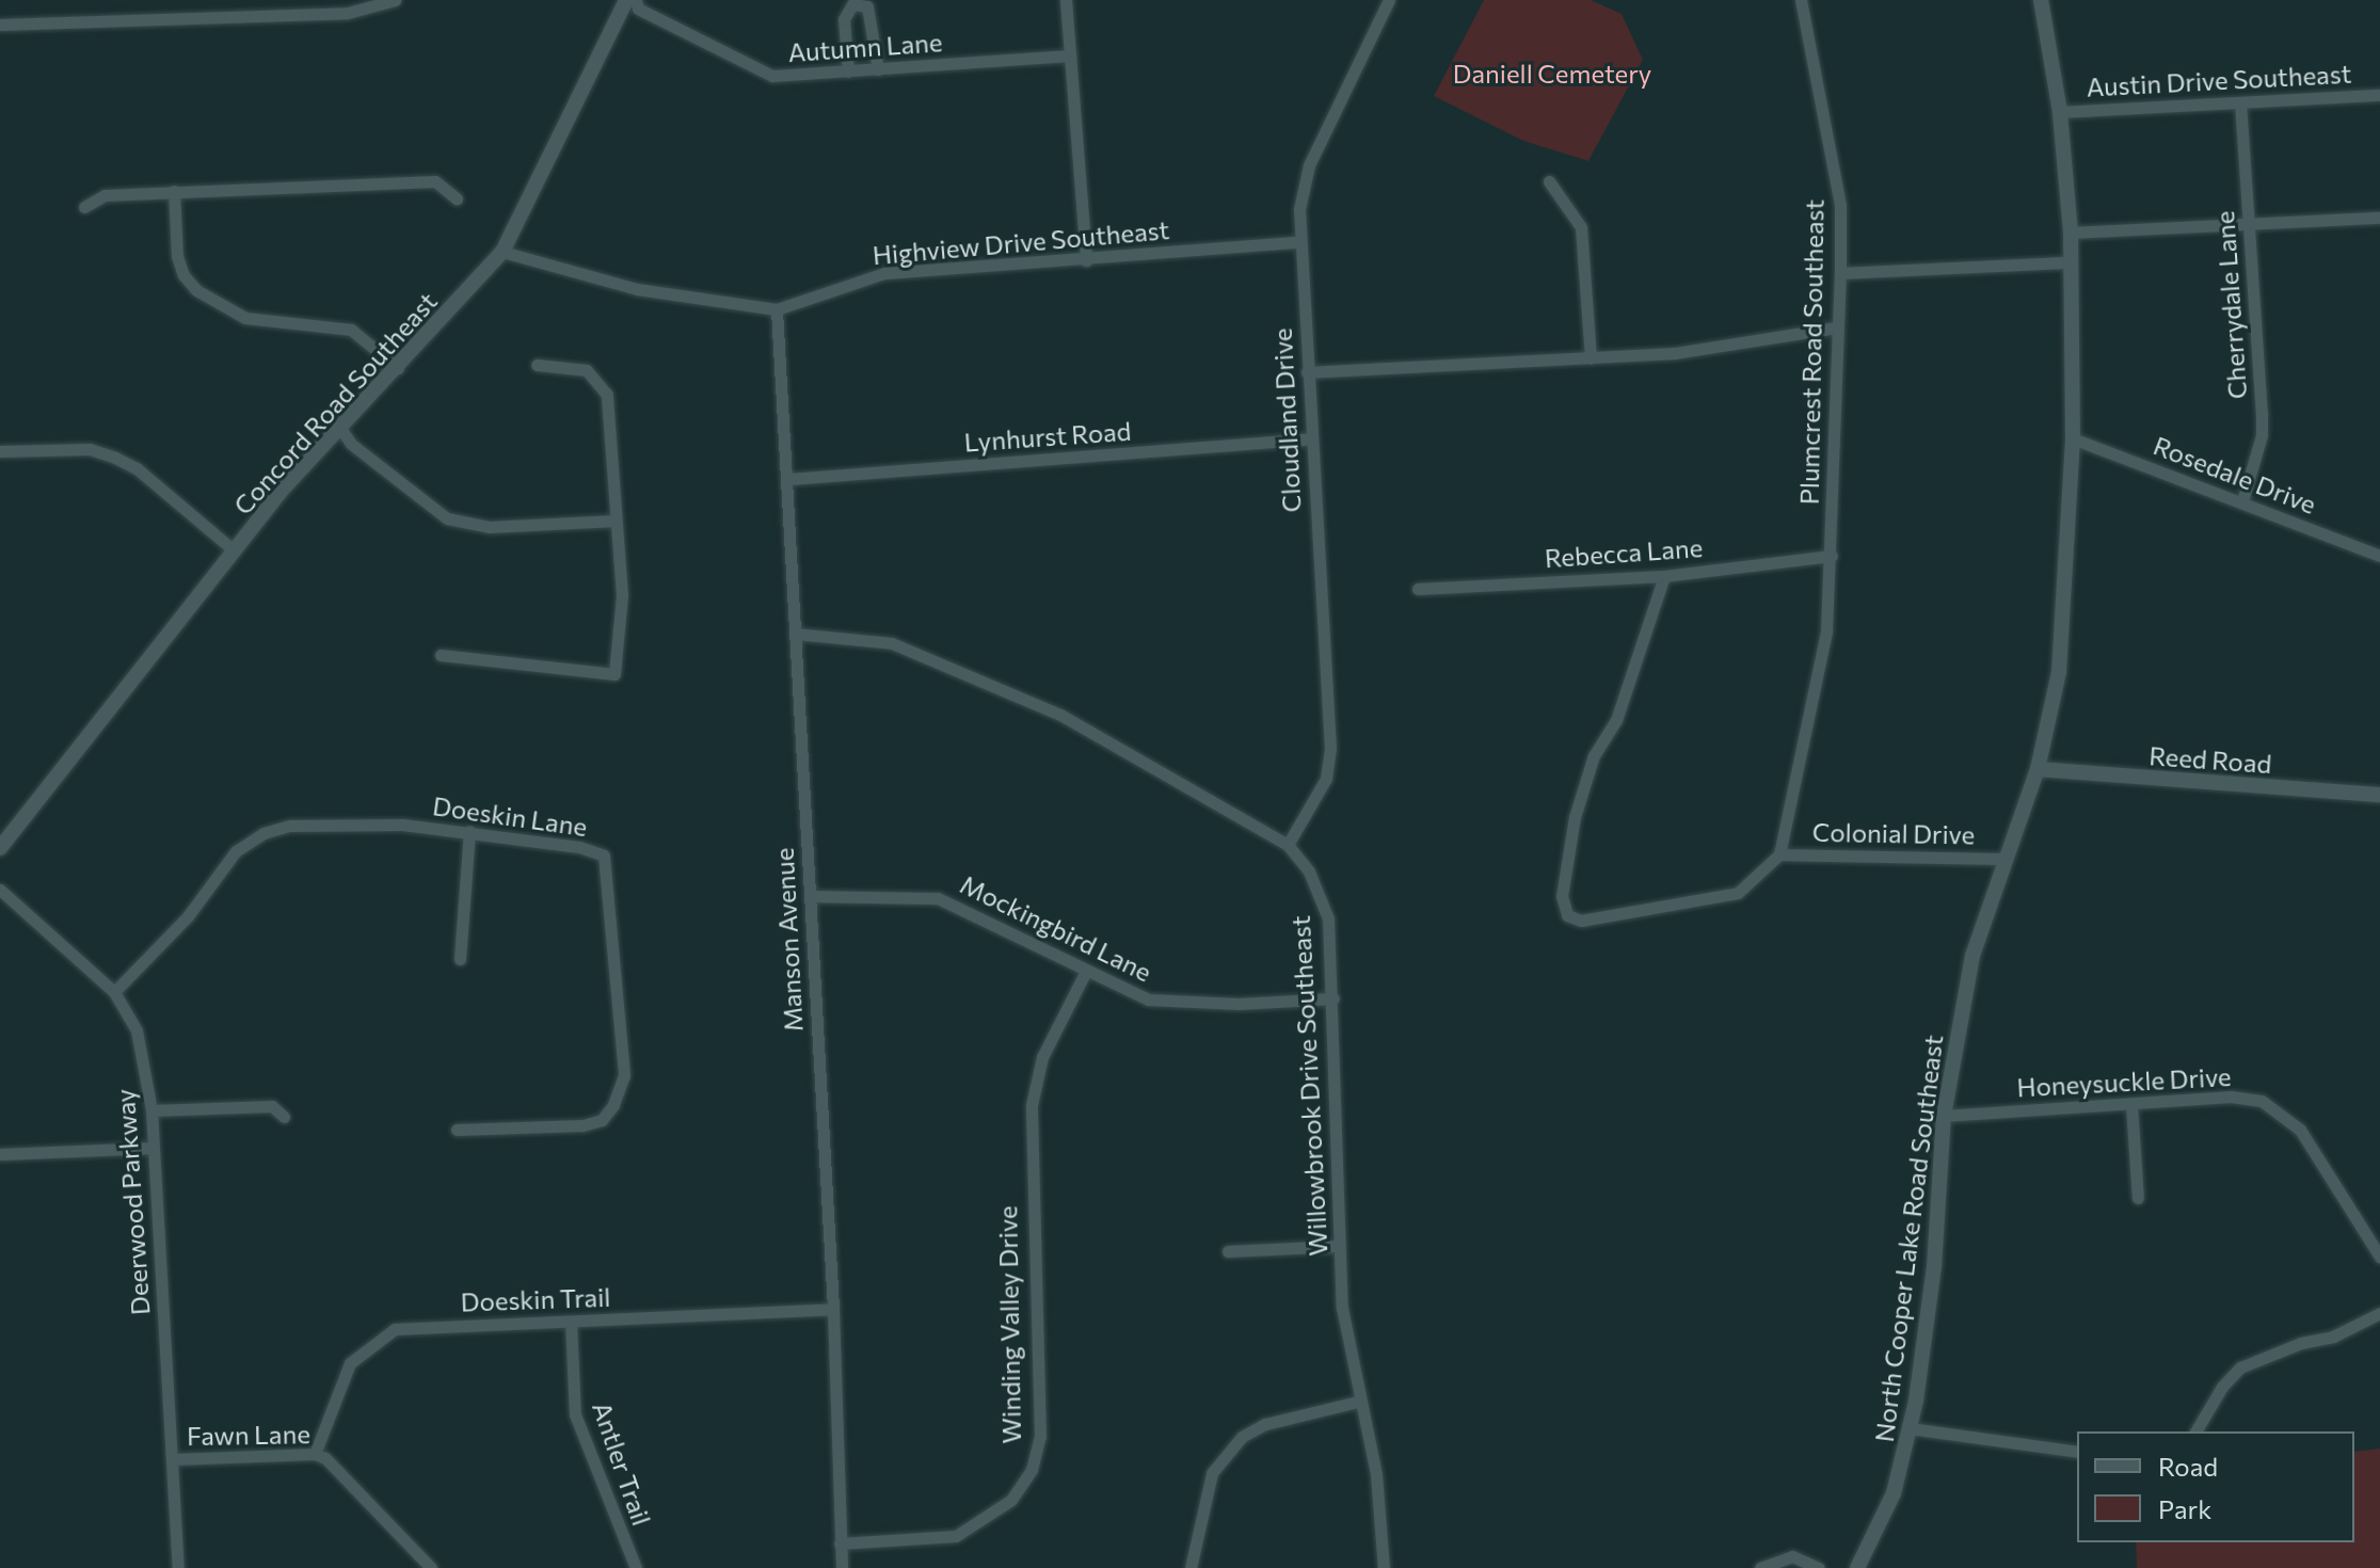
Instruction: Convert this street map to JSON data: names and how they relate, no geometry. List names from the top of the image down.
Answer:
{
  "streets": {
    "street": [
      "Autumn Lane",
      "Austin Drive Southeast",
      "Highview Drive Southeast",
      "Cherrydale Lane",
      "Plumcrest Road Southeast",
      "Concord Road Southeast",
      "Cloudland Drive",
      "Lynhurst Road",
      "Rosedale Drive",
      "Rebecca Lane",
      "Reed Road",
      "Doeskin Lane",
      "Colonial Drive",
      "Mockingbird Lane",
      "Manson Avenue",
      "Honeysuckle Drive",
      "Willowbrook Drive Southeast",
      "Deerwood Parkway",
      "North Cooper Lake Road Southeast",
      "Doeskin Trail",
      "Winding Valley Drive",
      "Fawn Lane",
      "Antler Trail"
    ]
  },
  "crossings": [
    ["Austin Drive Southeast", "Cherrydale Lane"],
    ["Austin Drive Southeast", "North Cooper Lake Road Southeast"],
    ["Highview Drive Southeast", "Concord Road Southeast"],
    ["Highview Drive Southeast", "Cloudland Drive"],
    ["Highview Drive Southeast", "Manson Avenue"],
    ["Cherrydale Lane", "Rosedale Drive"],
    ["Plumcrest Road Southeast", "Rebecca Lane"],
    ["Plumcrest Road Southeast", "Colonial Drive"],
    ["Cloudland Drive", "Lynhurst Road"],
    ["Cloudland Drive", "Willowbrook Drive Southeast"],
    ["Lynhurst Road", "Manson Avenue"],
    ["Rosedale Drive", "North Cooper Lake Road Southeast"],
    ["Reed Road", "North Cooper Lake Road Southeast"],
    ["Doeskin Lane", "Deerwood Parkway"],
    ["Colonial Drive", "North Cooper Lake Road Southeast"],
    ["Mockingbird Lane", "Manson Avenue"],
    ["Mockingbird Lane", "Willowbrook Drive Southeast"],
    ["Mockingbird Lane", "Winding Valley Drive"],
    ["Manson Avenue", "Willowbrook Drive Southeast"],
    ["Manson Avenue", "Doeskin Trail"],
    ["Manson Avenue", "Winding Valley Drive"],
    ["Honeysuckle Drive", "North Cooper Lake Road Southeast"],
    ["Deerwood Parkway", "Fawn Lane"],
    ["Doeskin Trail", "Fawn Lane"],
    ["Doeskin Trail", "Antler Trail"]
  ],
  "parks": ["Daniell Cemetery"],
  "legend": ["Road", "Park"]
}
